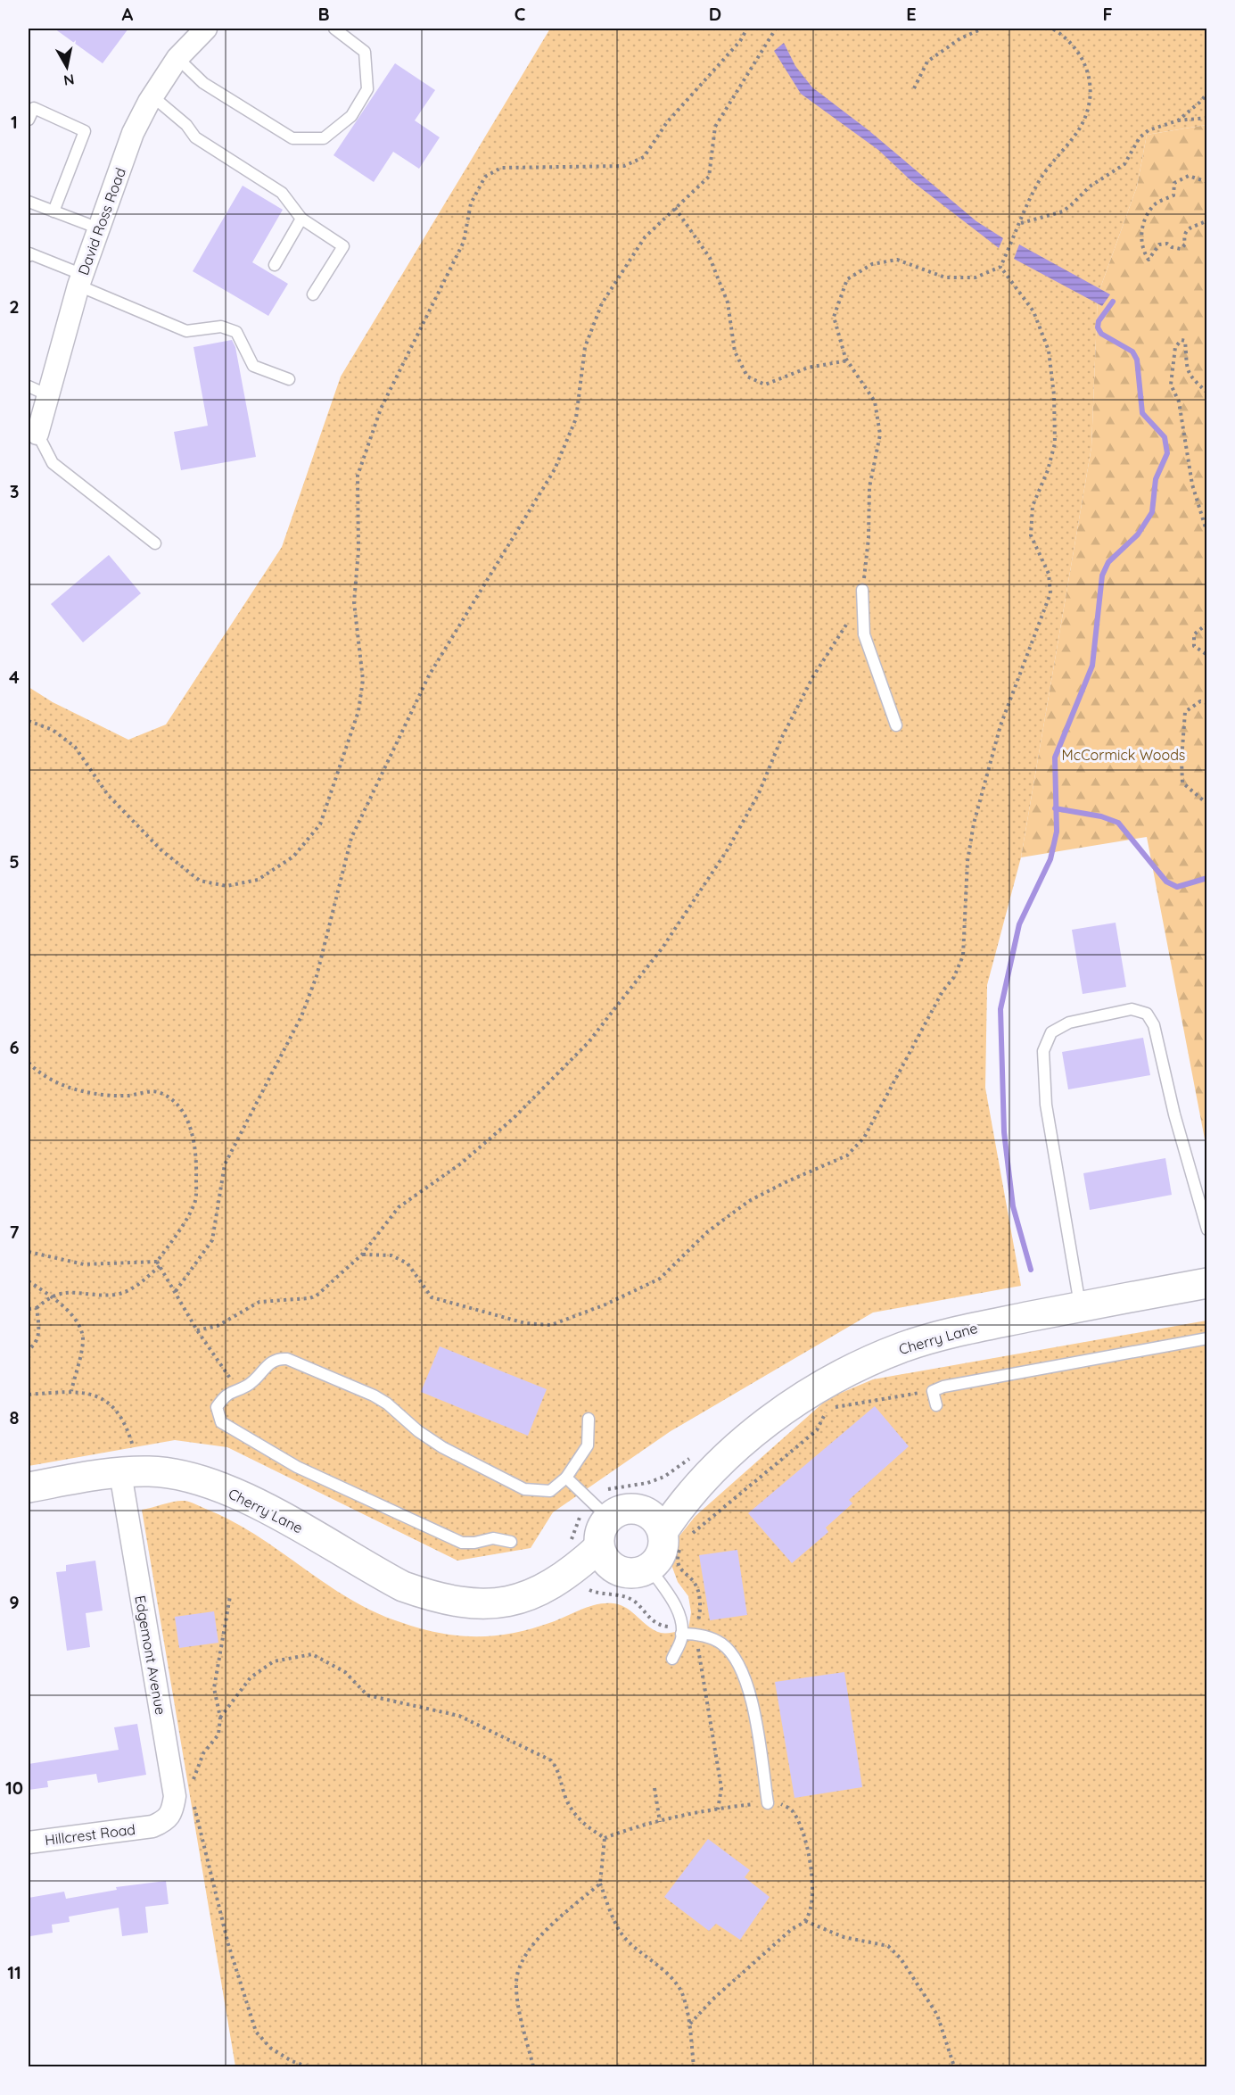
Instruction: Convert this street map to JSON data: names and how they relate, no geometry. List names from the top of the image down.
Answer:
{
  "streets": {
    "street": [
      "David Ross Road",
      "Cherry Lane",
      "Edgemont Avenue",
      "Hillcrest Road"
    ]
  },
  "crossings": [
    ["Cherry Lane", "Edgemont Avenue"],
    ["Edgemont Avenue", "Hillcrest Road"]
  ],
  "parks": ["McCormick Woods"],
  "north": "bottom",
  "grid": {
    "columns": [
      "A",
      "B",
      "C",
      "D",
      "E",
      "F"
    ],
    "rows": [
      "1",
      "2",
      "3",
      "4",
      "5",
      "6",
      "7",
      "8",
      "9",
      "10",
      "11"
    ]
  }
}
